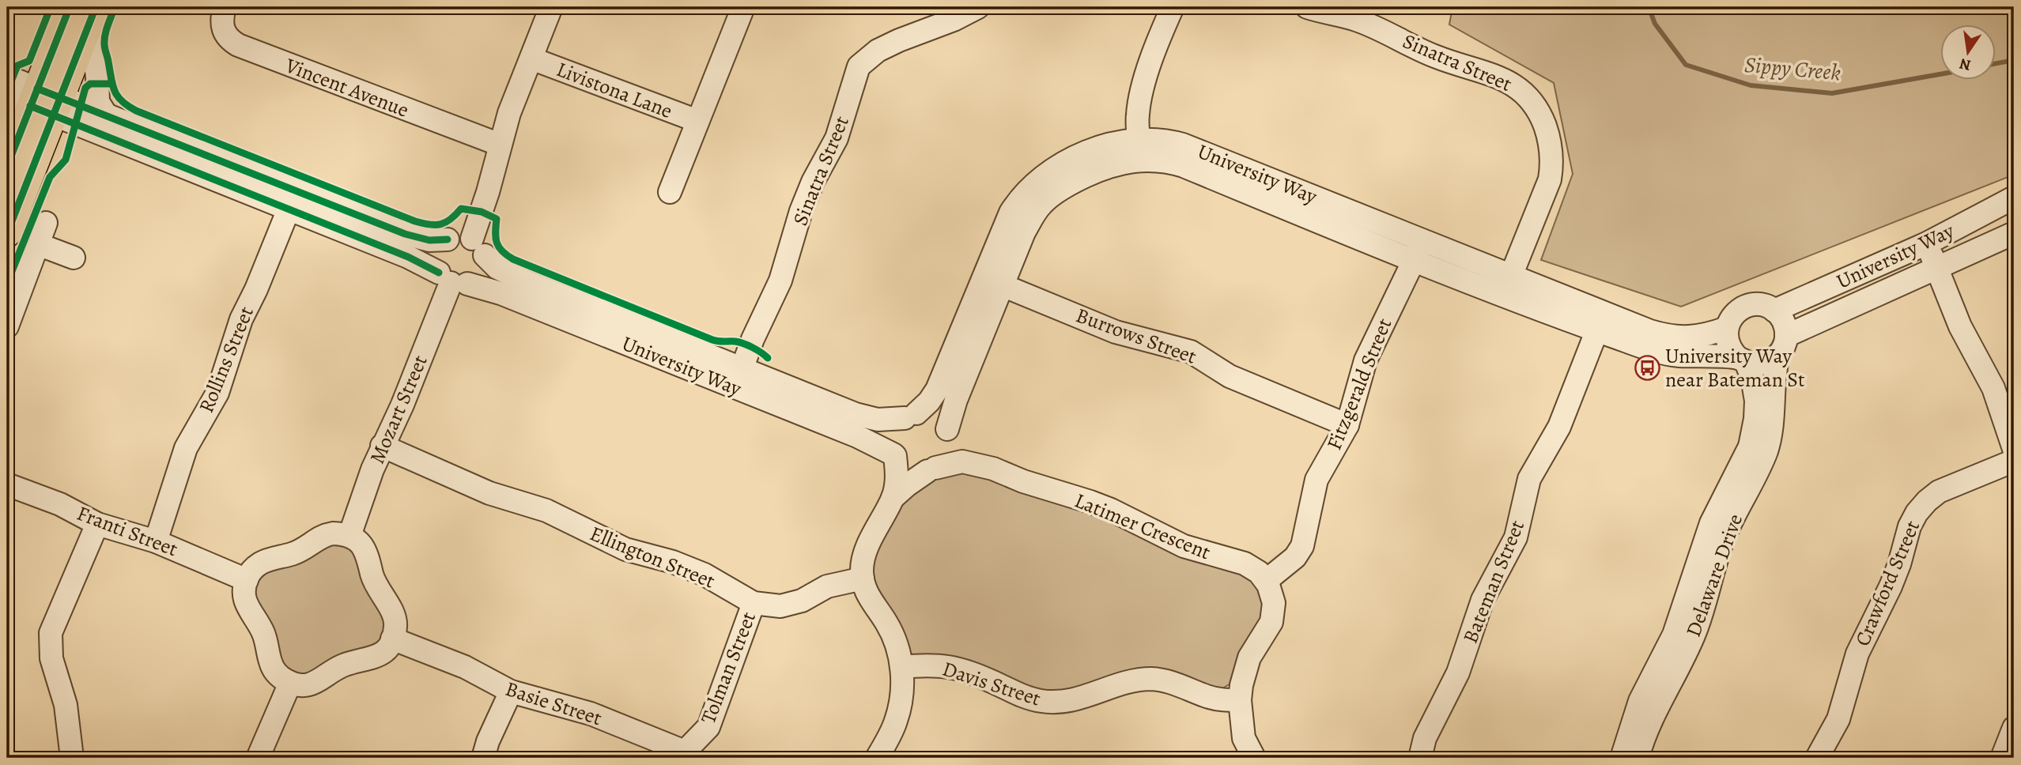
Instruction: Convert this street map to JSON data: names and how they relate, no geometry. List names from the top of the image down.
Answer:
{
  "streets": {
    "street": [
      "Sinatra Street",
      "Vincent Avenue",
      "Livistona Lane",
      "University Way",
      "Burrows Street",
      "Rollins Street",
      "Fitzgerald Street",
      "Mozart Street",
      "Latimer Crescent",
      "Franti Street",
      "Ellington Street",
      "Delaware Drive",
      "Bateman Street",
      "Crawford Street",
      "Tolman Street",
      "Davis Street",
      "Basie Street"
    ]
  },
  "crossings": [
    ["Sinatra Street", "University Way"],
    ["University Way", "Burrows Street"],
    ["University Way", "Rollins Street"],
    ["University Way", "Fitzgerald Street"],
    ["University Way", "Mozart Street"],
    ["University Way", "Latimer Crescent"],
    ["University Way", "Delaware Drive"],
    ["University Way", "Bateman Street"],
    ["Burrows Street", "Fitzgerald Street"],
    ["Rollins Street", "Franti Street"],
    ["Fitzgerald Street", "Latimer Crescent"],
    ["Mozart Street", "Franti Street"],
    ["Mozart Street", "Ellington Street"],
    ["Mozart Street", "Basie Street"],
    ["Franti Street", "Basie Street"],
    ["Ellington Street", "Tolman Street"],
    ["Tolman Street", "Basie Street"]
  ],
  "water": ["Sippy Creek"],
  "places": {
    "bus stop": ["University Way near Bateman St"]
  },
  "north": "bottom"
}
